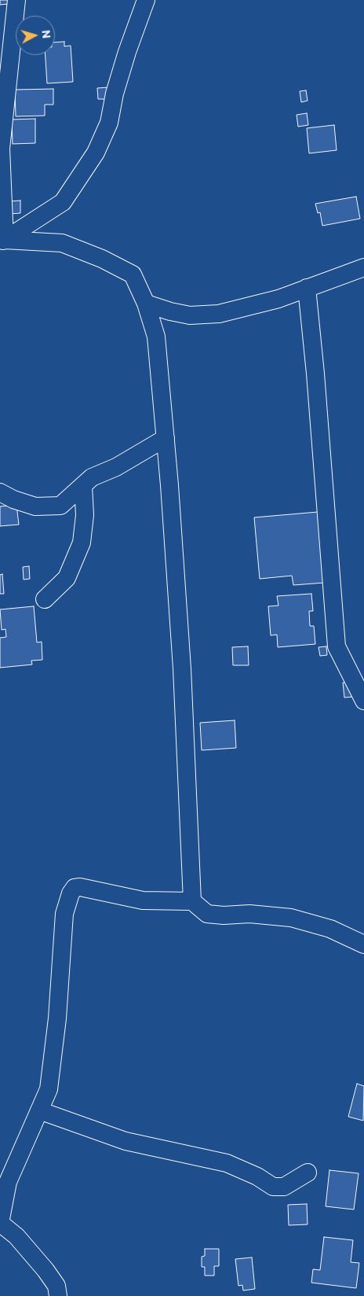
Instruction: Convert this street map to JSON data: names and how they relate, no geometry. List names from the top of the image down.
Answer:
{
  "north": "right"
}
